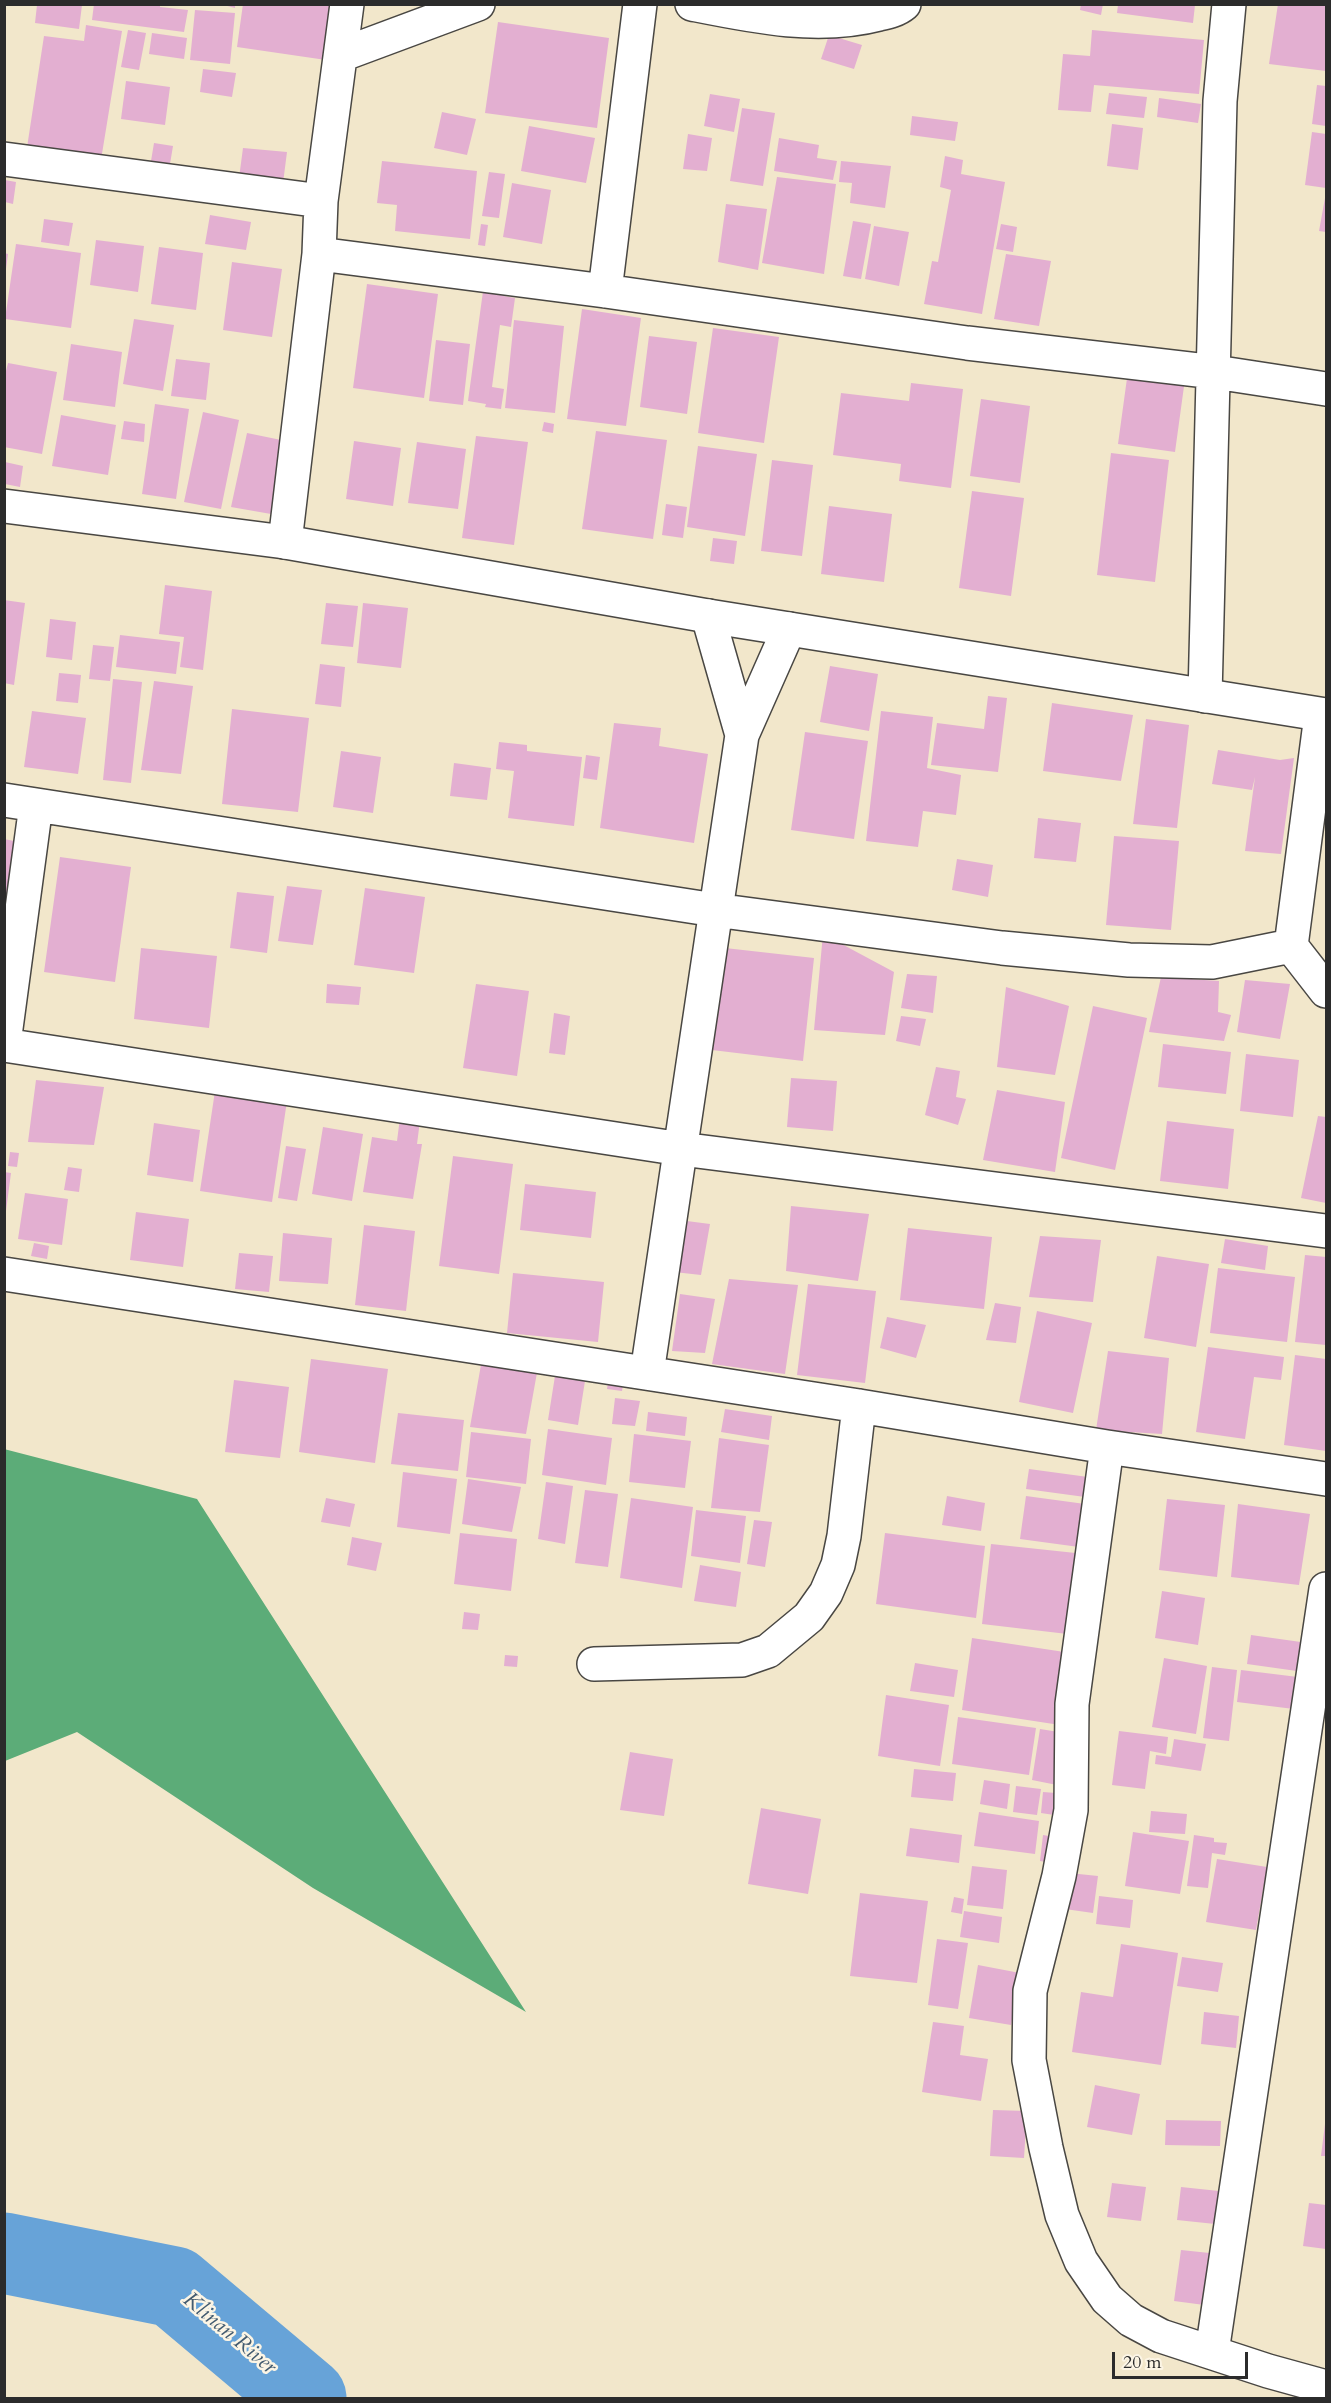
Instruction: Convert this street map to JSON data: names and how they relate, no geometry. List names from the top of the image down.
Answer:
{
  "water": ["Klinan River"],
  "scale_bar": "20 m"
}
